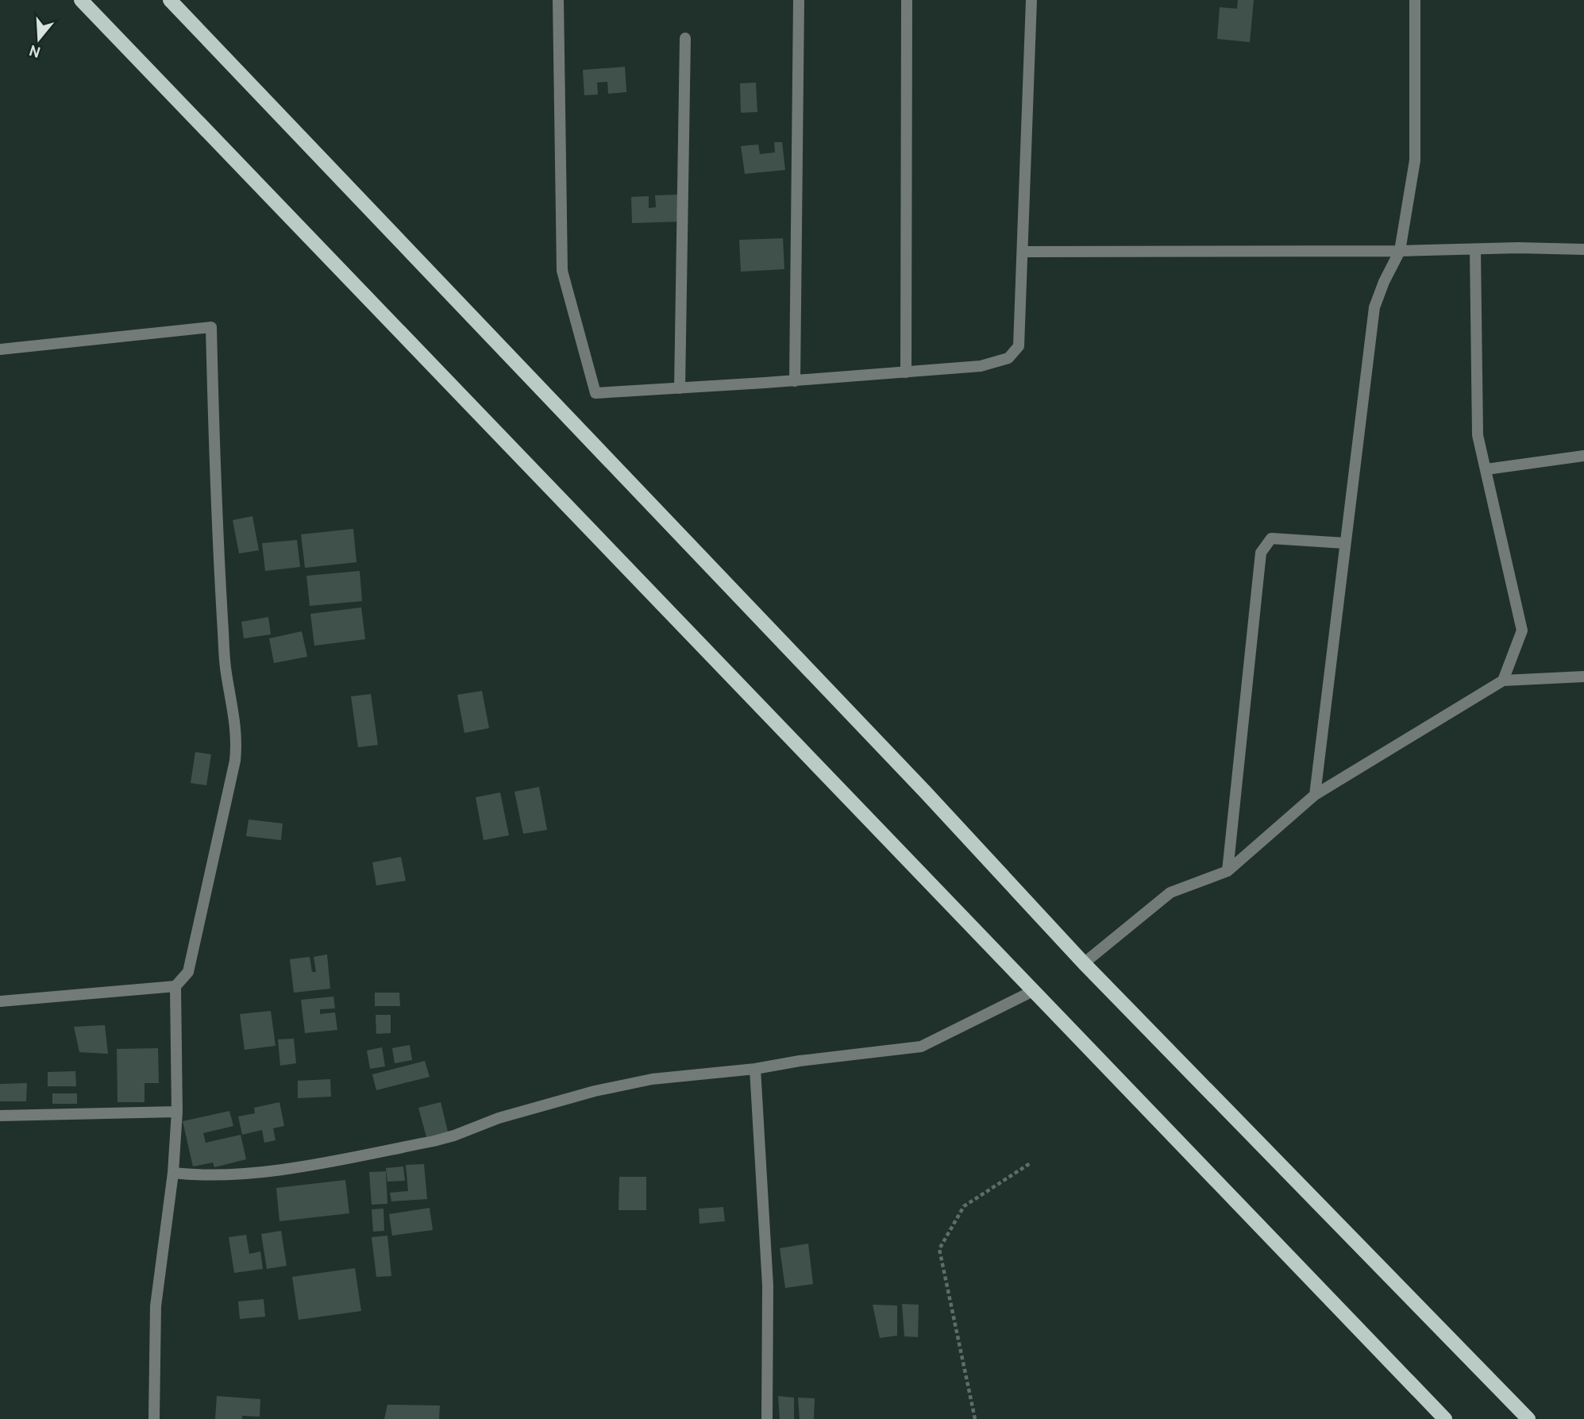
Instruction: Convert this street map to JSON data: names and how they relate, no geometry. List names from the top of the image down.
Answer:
{
  "north": "bottom"
}
